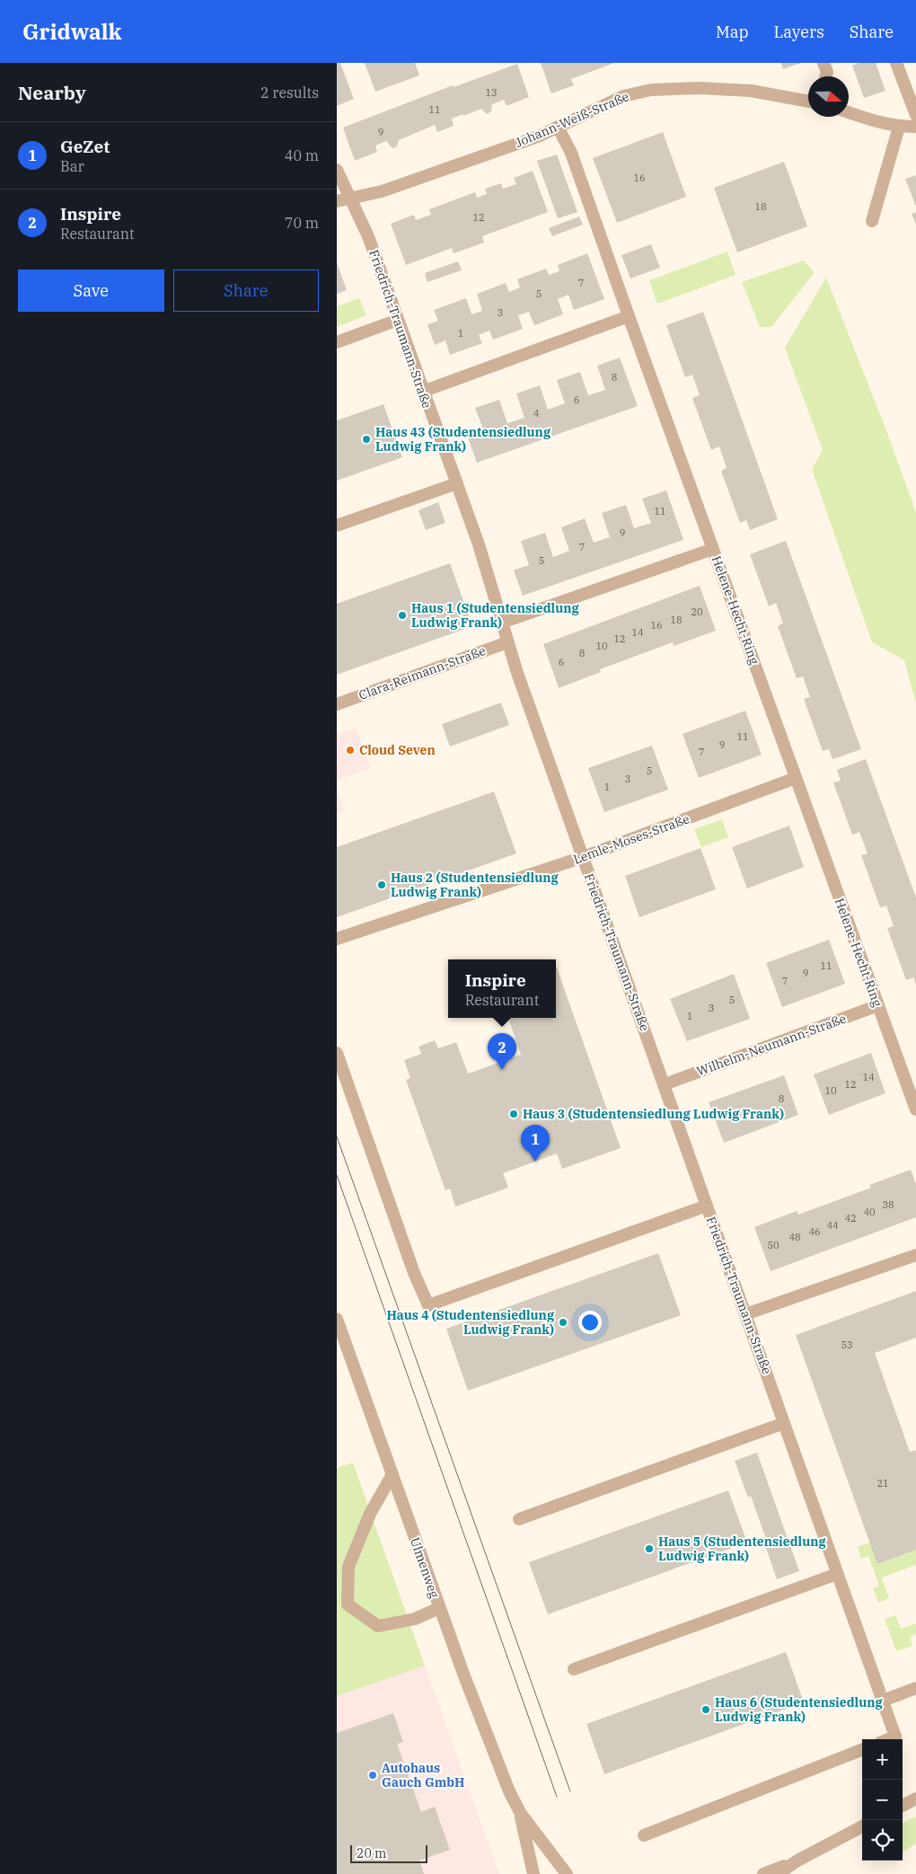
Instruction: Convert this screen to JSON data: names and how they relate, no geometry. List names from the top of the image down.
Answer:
{
  "streets": {
    "street": [
      "Johann-Weiß-Straße",
      "Friedrich-Traumann-Straße",
      "Helene-Hecht-Ring",
      "Clara-Reimann-Straße",
      "Lemle-Moses-Straße",
      "Wilhelm-Neumann-Straße",
      "Ulmenweg"
    ]
  },
  "crossings": [
    ["Johann-Weiß-Straße", "Friedrich-Traumann-Straße"],
    ["Johann-Weiß-Straße", "Helene-Hecht-Ring"],
    ["Friedrich-Traumann-Straße", "Clara-Reimann-Straße"],
    ["Friedrich-Traumann-Straße", "Lemle-Moses-Straße"],
    ["Friedrich-Traumann-Straße", "Wilhelm-Neumann-Straße"],
    ["Helene-Hecht-Ring", "Lemle-Moses-Straße"],
    ["Helene-Hecht-Ring", "Wilhelm-Neumann-Straße"]
  ],
  "places": [
    "Haus 43 (Studentensiedlung Ludwig Frank)",
    "Haus 1 (Studentensiedlung Ludwig Frank)",
    "Cloud Seven",
    "Haus 2 (Studentensiedlung Ludwig Frank)",
    "Haus 3 (Studentensiedlung Ludwig Frank)",
    "Haus 4 (Studentensiedlung Ludwig Frank)",
    "Haus 5 (Studentensiedlung Ludwig Frank)",
    "Haus 6 (Studentensiedlung Ludwig Frank)",
    "Autohaus Gauch GmbH"
  ],
  "house_numbers": [
    "13",
    "11",
    "9",
    "16",
    "18",
    "12",
    "7",
    "5",
    "3",
    "1",
    "8",
    "6",
    "4",
    "11",
    "9",
    "7",
    "5",
    "20",
    "18",
    "16",
    "14",
    "12",
    "10",
    "8",
    "6",
    "11",
    "9",
    "7",
    "5",
    "3",
    "1",
    "11",
    "9",
    "7",
    "5",
    "3",
    "1",
    "14",
    "12",
    "10",
    "8",
    "38",
    "40",
    "42",
    "44",
    "46",
    "48",
    "50",
    "53",
    "21"
  ],
  "scale_bar": "20 m",
  "north": "right",
  "page": {
    "header": "Gridwalk",
    "nav": ["Map", "Layers", "Share"],
    "heading": ["Nearby", "2 results"],
    "list": [
      {
        "mark": "1",
        "name": "GeZet",
        "note": "Bar",
        "value": "40 m"
      },
      {
        "mark": "2",
        "name": "Inspire",
        "note": "Restaurant",
        "value": "70 m"
      }
    ],
    "buttons": ["Save", "Share"],
    "popup": ["Inspire", "Restaurant"],
    "pins": ["2", "1"],
    "map_buttons": ["+", "−"],
    "scale": "20 m"
  }
}
